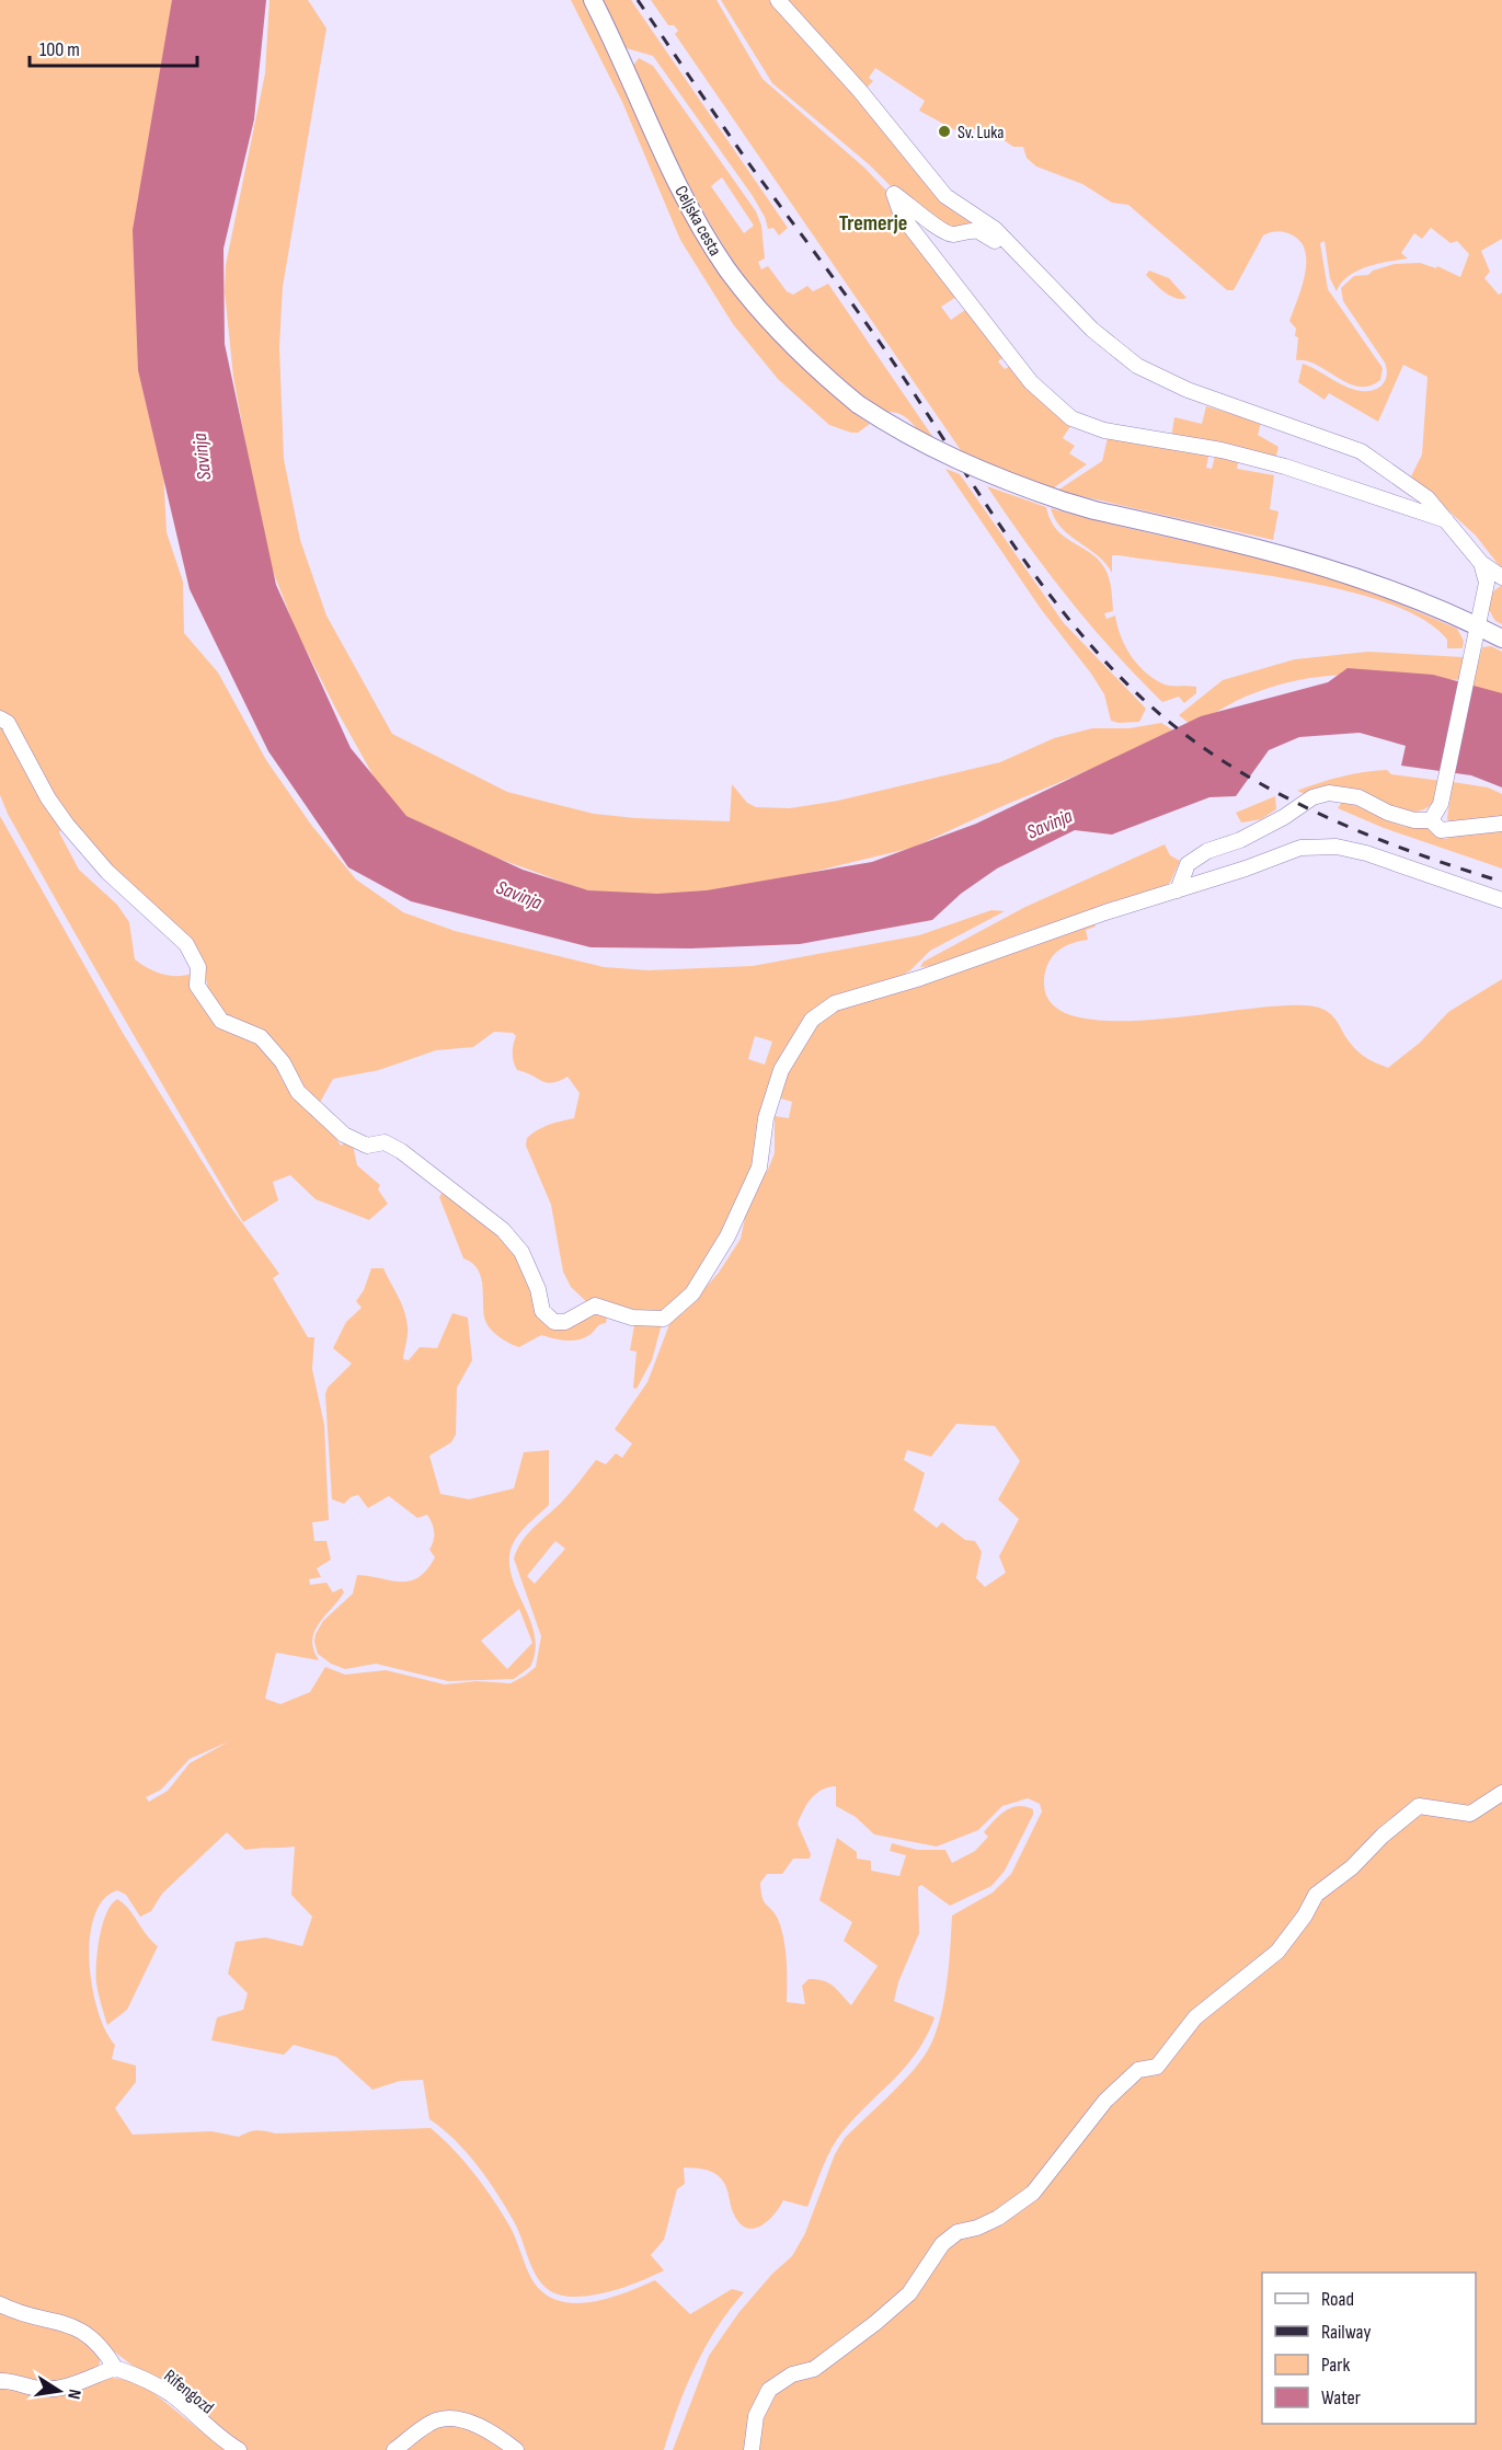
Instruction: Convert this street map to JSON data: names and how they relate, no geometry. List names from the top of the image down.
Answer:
{
  "streets": {
    "main road": ["Celjska cesta"],
    "street": ["Rifengozd"]
  },
  "districts": ["Tremerje"],
  "water": ["Savinja"],
  "places": ["Sv. Luka"],
  "legend": [
    "Road",
    "Railway",
    "Park",
    "Water"
  ],
  "scale_bar": "100 m",
  "north": "right"
}
